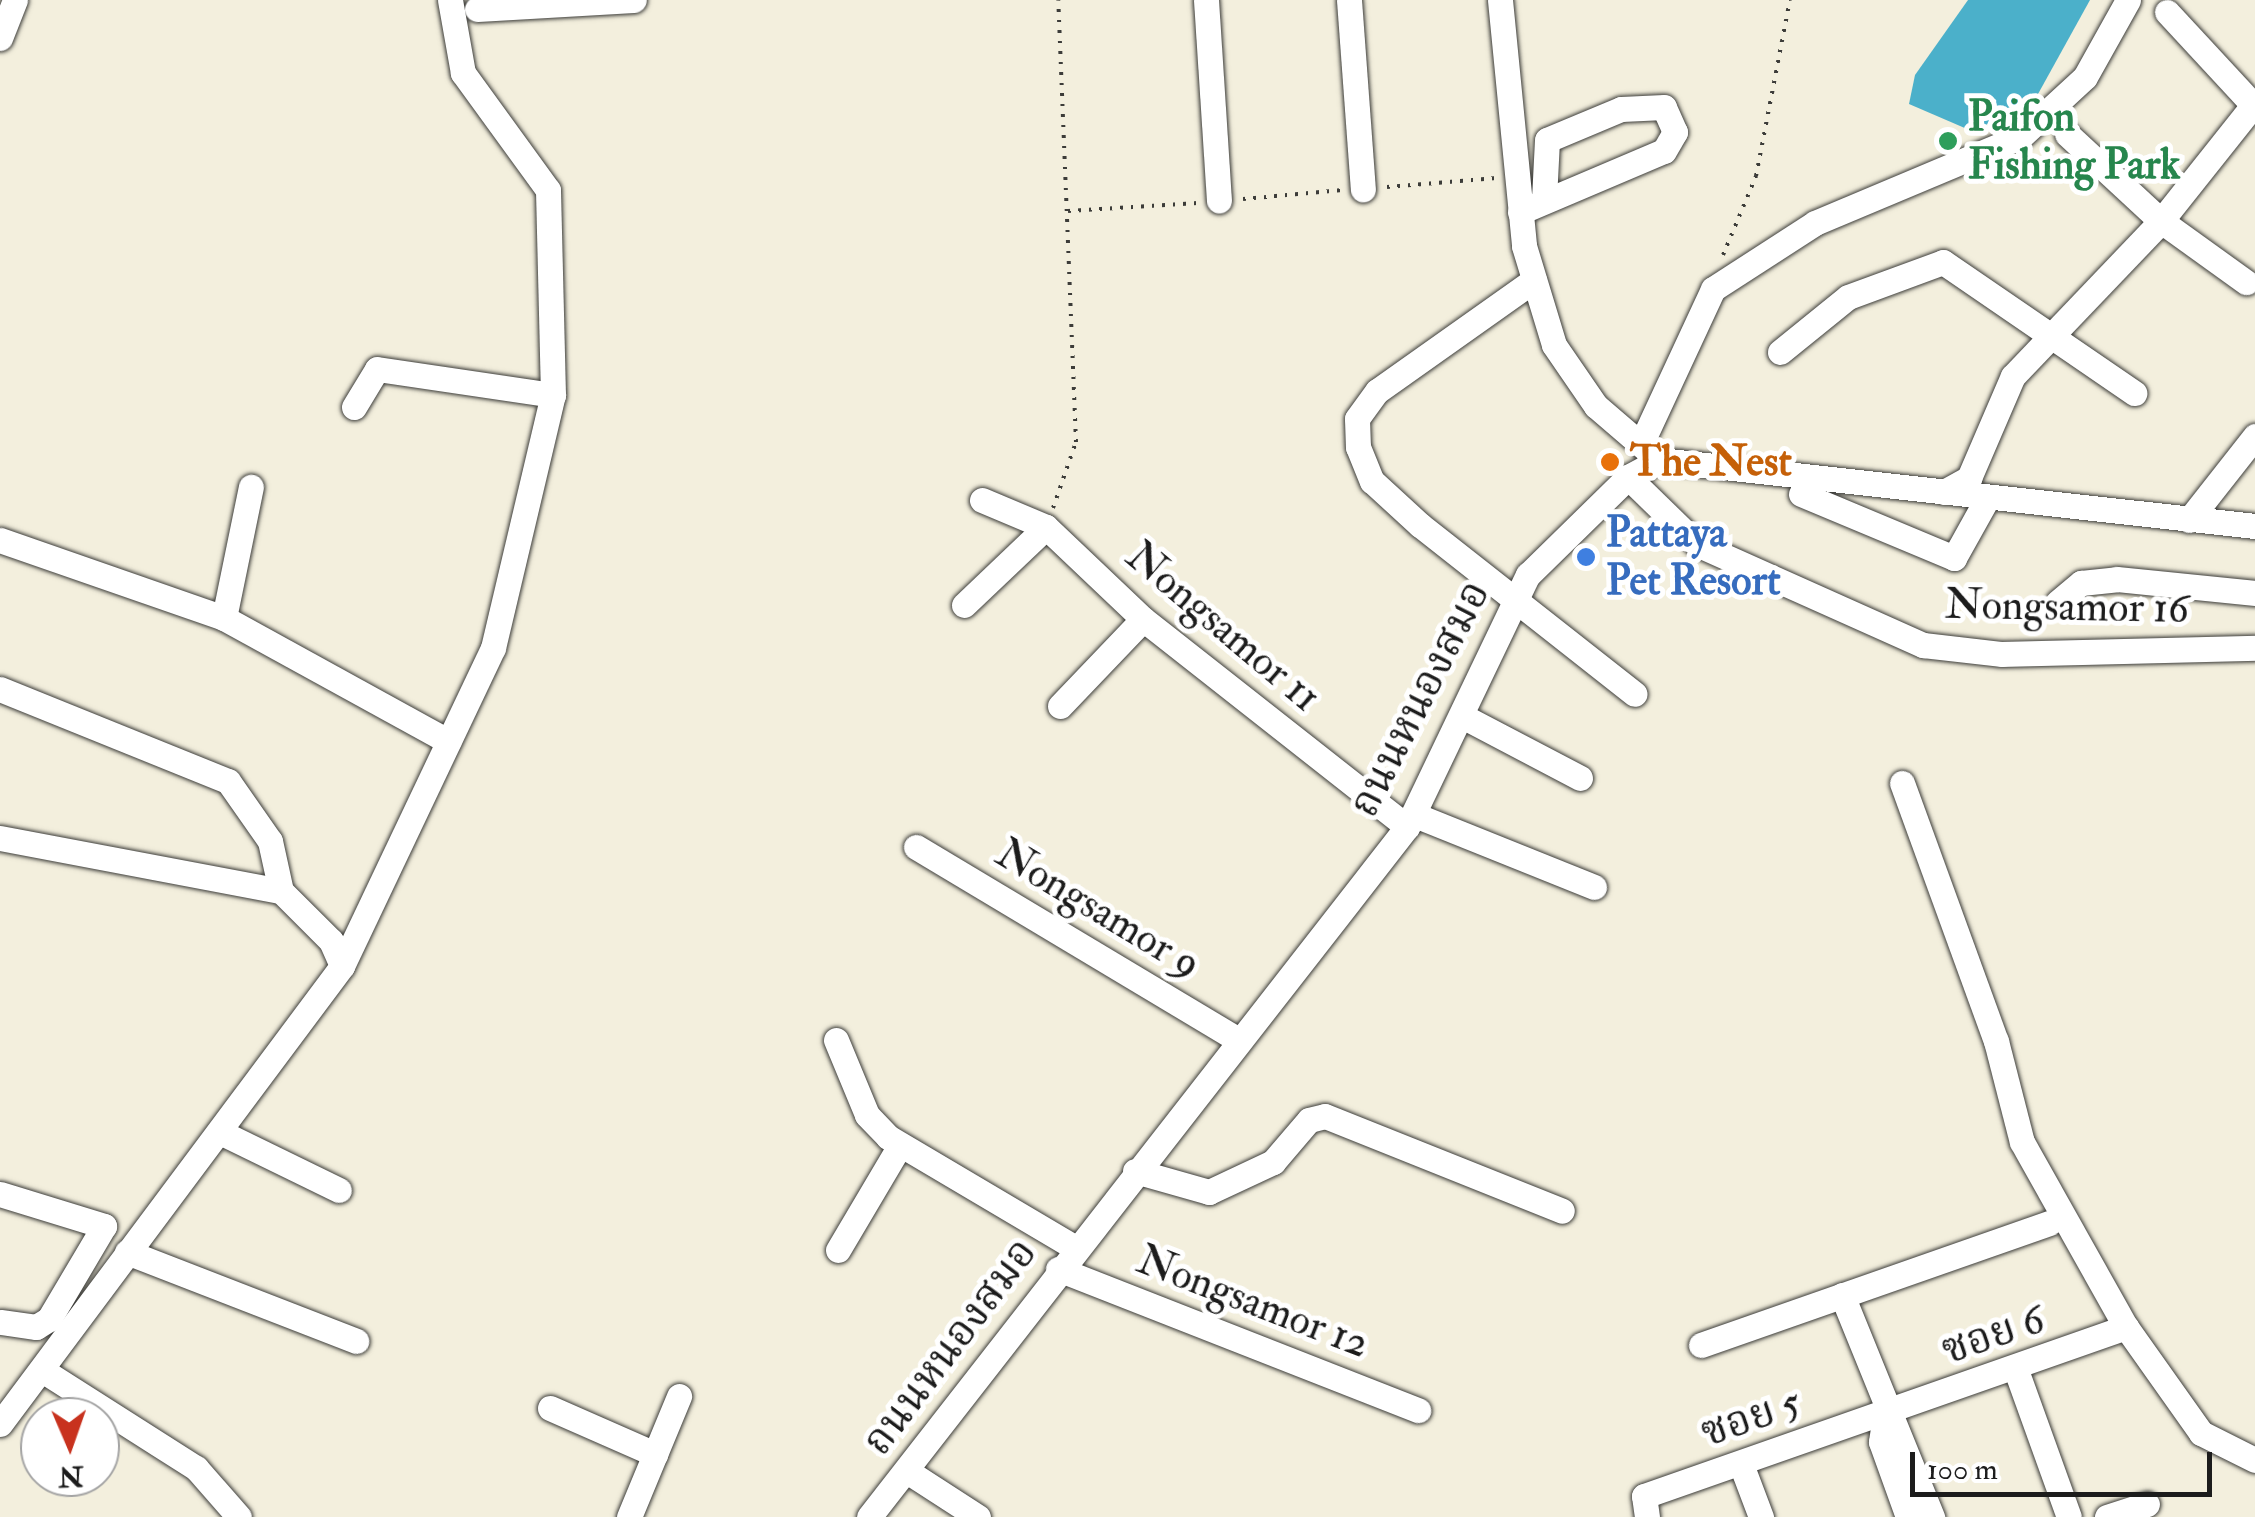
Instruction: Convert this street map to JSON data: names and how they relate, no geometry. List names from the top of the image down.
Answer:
{
  "streets": {
    "street": [
      "Nongsamor 16",
      "Nongsamor 11",
      "ถนนหนองสมอ",
      "Nongsamor 9",
      "Nongsamor 12",
      "ซอย 6",
      "ซอย 5"
    ]
  },
  "crossings": [
    ["Nongsamor 16", "ถนนหนองสมอ"],
    ["Nongsamor 11", "ถนนหนองสมอ"],
    ["ถนนหนองสมอ", "Nongsamor 9"],
    ["ถนนหนองสมอ", "Nongsamor 12"],
    ["ซอย 6", "ซอย 5"]
  ],
  "places": ["Paifon Fishing Park", "The Nest", "Pattaya Pet Resort"],
  "scale_bar": "100 m",
  "north": "bottom"
}
